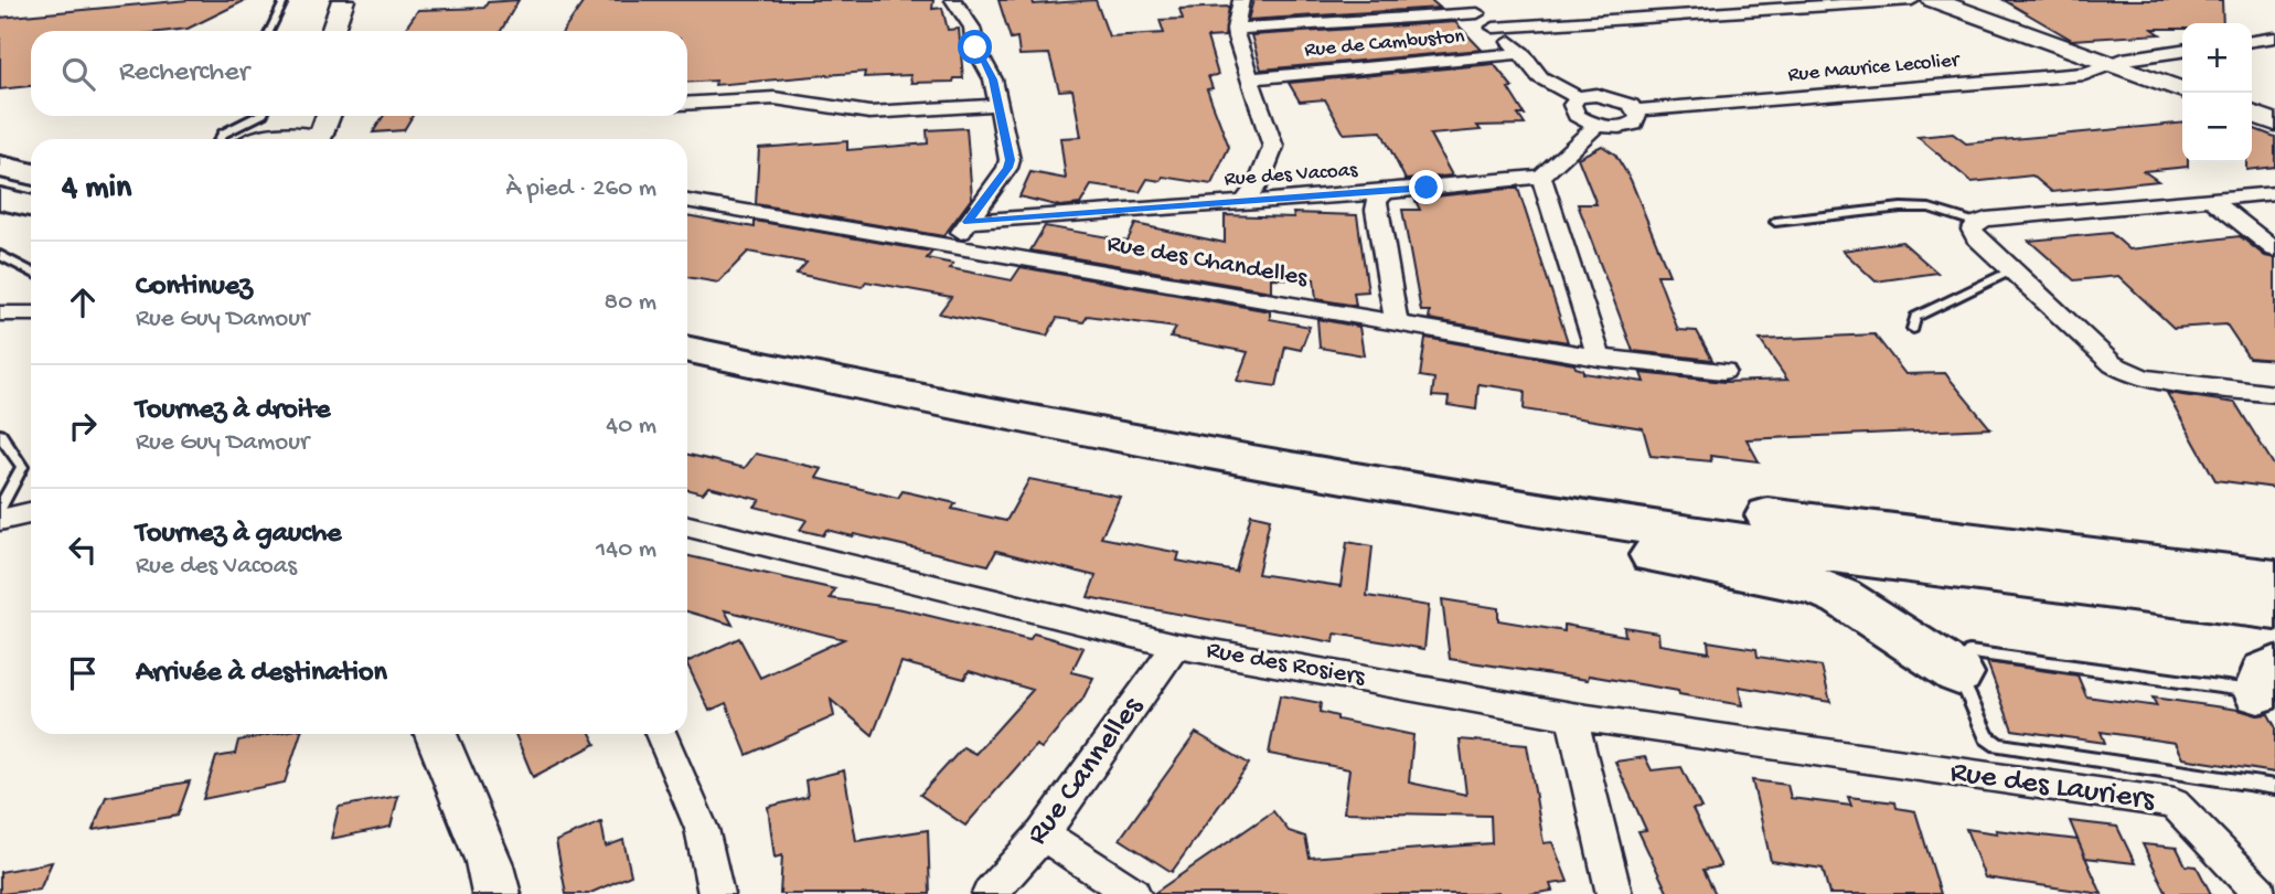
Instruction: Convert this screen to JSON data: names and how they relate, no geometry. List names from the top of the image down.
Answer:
{
  "streets": {
    "street": [
      "Rue de Cambuston",
      "Rue Maurice Lecolier",
      "Rue des Vacoas",
      "Rue des Chandelles",
      "Rue des Rosiers",
      "Rue Cannelles",
      "Rue des Lauriers"
    ]
  },
  "crossings": [
    ["Rue des Rosiers", "Rue Cannelles"],
    ["Rue des Rosiers", "Rue des Lauriers"]
  ],
  "page": {
    "map_buttons": ["+", "−"],
    "search": "Rechercher",
    "heading": ["4 min", "À pied · 260 m"],
    "list": [
      ["Continuez", "Rue Guy Damour", "80 m"],
      ["Tournez à droite", "Rue Guy Damour", "40 m"],
      ["Tournez à gauche", "Rue des Vacoas", "140 m"],
      "Arrivée à destination"
    ]
  }
}
